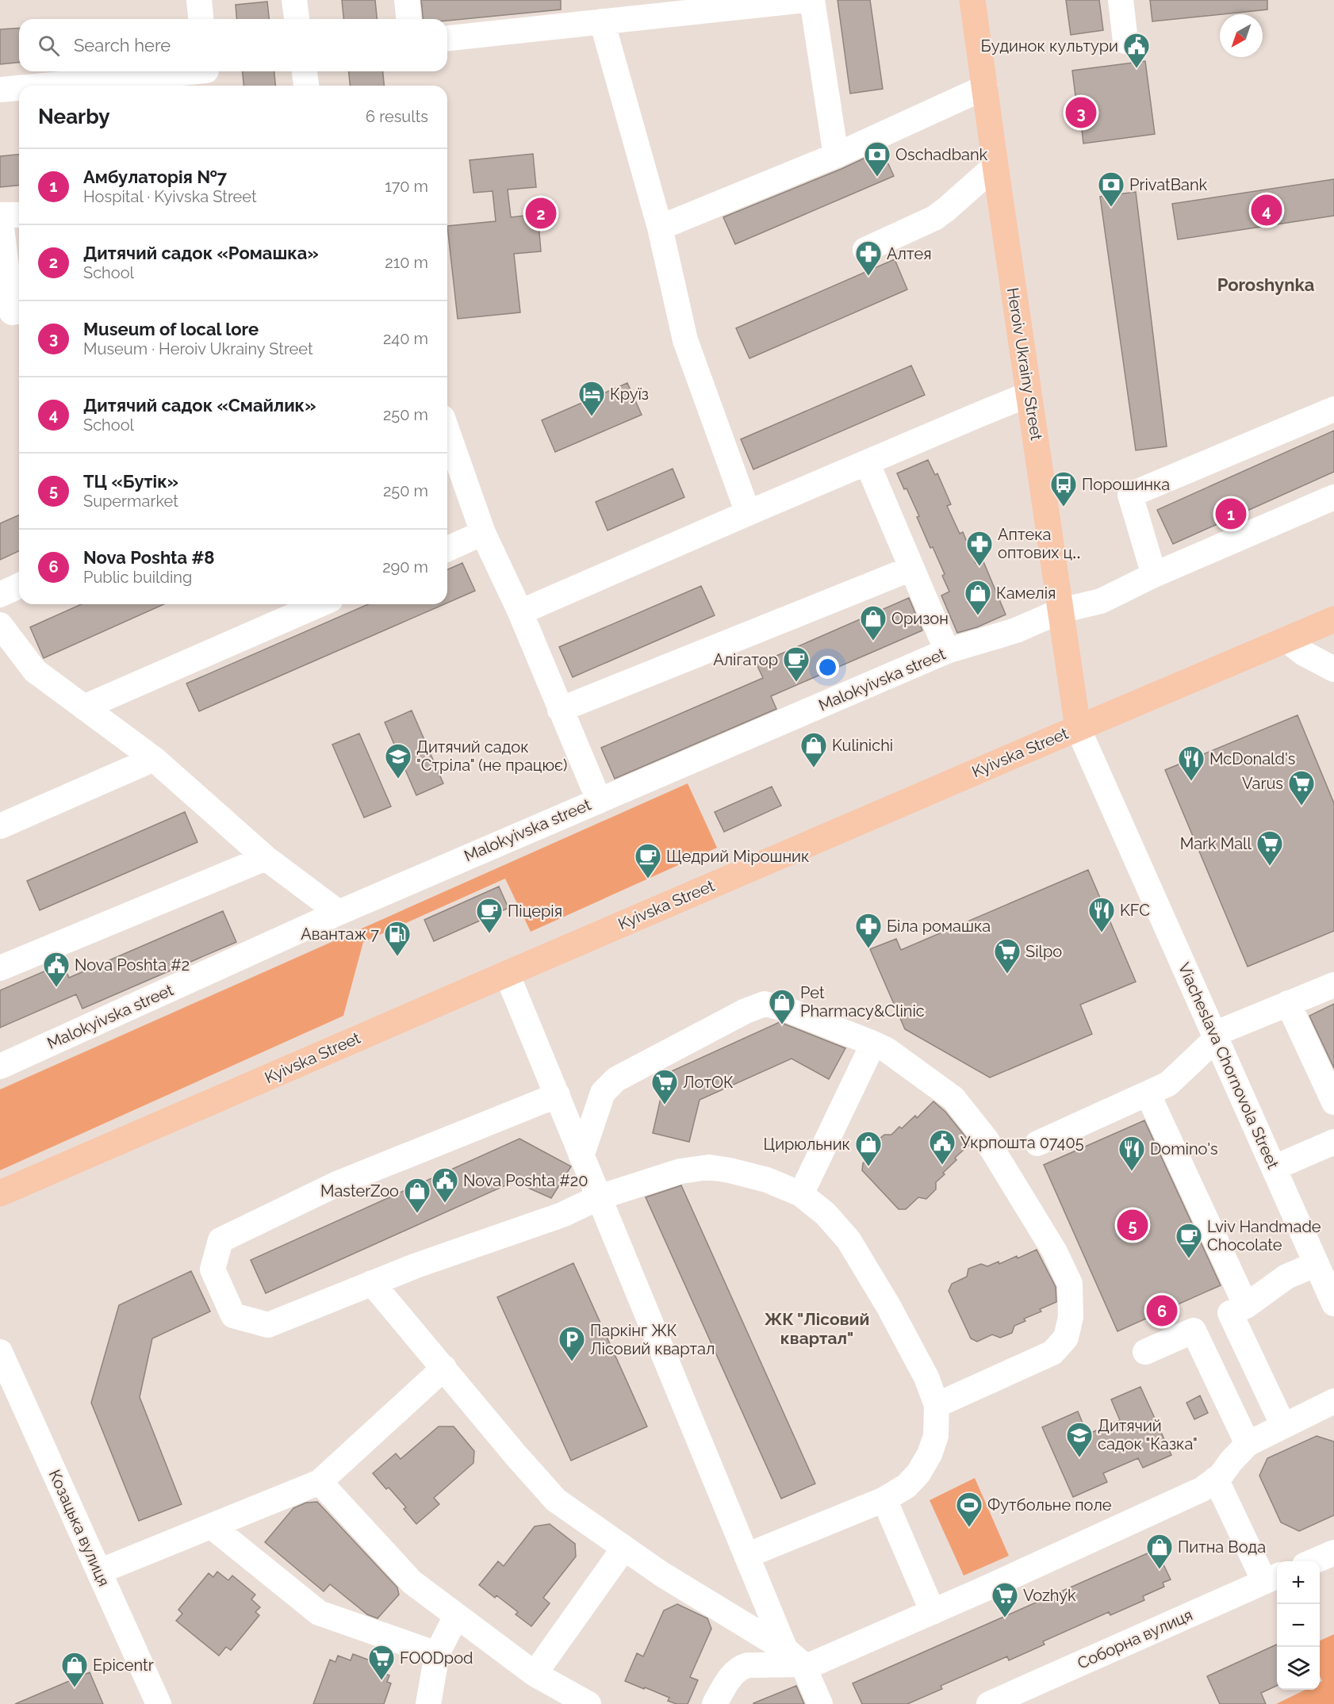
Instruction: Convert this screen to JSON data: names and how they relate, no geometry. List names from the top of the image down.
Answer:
{
  "streets": {
    "main road": ["Heroiv Ukrainy Street", "Kyivska Street"],
    "street": [
      "Malokyivska street",
      "Viacheslava Chornovola Street",
      "Козацька вулиця",
      "Соборна вулиця"
    ]
  },
  "crossings": [
    ["Heroiv Ukrainy Street", "Malokyivska street"],
    ["Heroiv Ukrainy Street", "Kyivska Street"],
    ["Heroiv Ukrainy Street", "Viacheslava Chornovola Street"],
    ["Kyivska Street", "Viacheslava Chornovola Street"]
  ],
  "districts": ["Poroshynka", "ЖК \"Лісовий квартал\""],
  "places": {
    "public building": [
      "Будинок культури",
      "Nova Poshta #2",
      "Укрпошта 07405",
      "Nova Poshta #20"
    ],
    "bank": ["Oschadbank", "PrivatBank"],
    "pharmacy": ["Алтея", "Аптека оптових ц‥", "Біла ромашка"],
    "hotel": ["Круїз"],
    "bus stop": ["Порошинка"],
    "shop": [
      "Камелія",
      "Оризон",
      "Kulinichi",
      "Pet Pharmacy&Clinic",
      "Цирюльник",
      "MasterZoo",
      "Питна Вода",
      "Epicentr"
    ],
    "cafe": [
      "Алігатор",
      "Щедрий Мірошник",
      "Піцерія",
      "Lviv Handmade Chocolate"
    ],
    "school or university": ["Дитячий садок \"Стріла\" (не працює)", "Дитячий садок \"Казка\""],
    "restaurant": ["McDonald's", "KFC", "Domino's"],
    "supermarket": [
      "Varus",
      "Mark Mall",
      "Silpo",
      "ЛотОК",
      "Vozhyk",
      "FOODpod"
    ],
    "fuel station": ["Авантаж 7"],
    "parking": ["Паркінг ЖК Лісовий квартал"],
    "sports": ["Футбольне поле"]
  },
  "north": "bottom left",
  "page": {
    "search": "Search here",
    "heading": ["Nearby", "6 results"],
    "pins": [
      "3",
      "4",
      "2",
      "1",
      "5",
      "6"
    ],
    "list": [
      {
        "mark": "1",
        "name": "Амбулаторія №7",
        "note": "Hospital · Kyivska Street",
        "value": "170 m"
      },
      {
        "mark": "2",
        "name": "Дитячий садок «Ромашка»",
        "note": "School",
        "value": "210 m"
      },
      {
        "mark": "3",
        "name": "Museum of local lore",
        "note": "Museum · Heroiv Ukrainy Street",
        "value": "240 m"
      },
      {
        "mark": "4",
        "name": "Дитячий садок «Смайлик»",
        "note": "School",
        "value": "250 m"
      },
      {
        "mark": "5",
        "name": "ТЦ «Бутік»",
        "note": "Supermarket",
        "value": "250 m"
      },
      {
        "mark": "6",
        "name": "Nova Poshta #8",
        "note": "Public building",
        "value": "290 m"
      }
    ],
    "map_buttons": ["+", "−"]
  }
}
